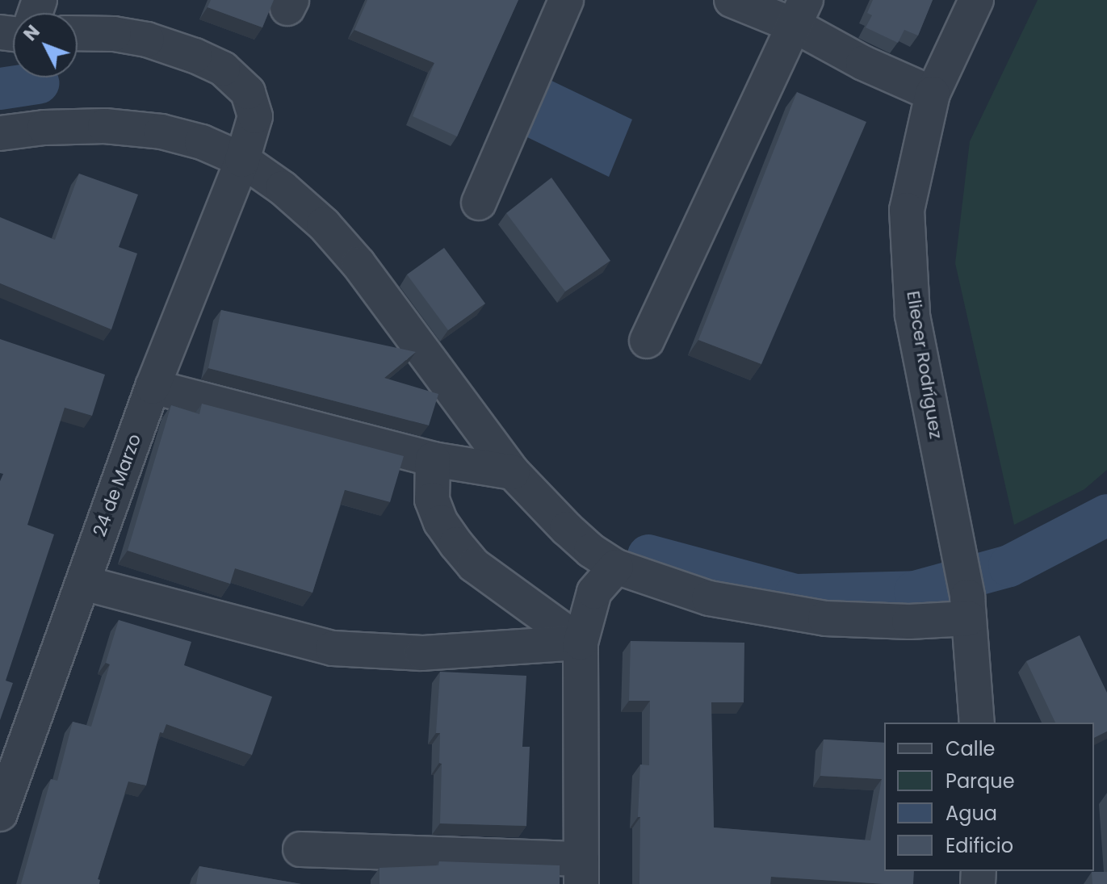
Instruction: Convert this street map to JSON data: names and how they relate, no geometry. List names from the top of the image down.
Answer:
{
  "streets": {
    "street": ["Eliecer Rodríguez", "24 de Marzo"]
  },
  "legend": [
    "Calle",
    "Parque",
    "Agua",
    "Edificio"
  ],
  "north": "top left"
}
